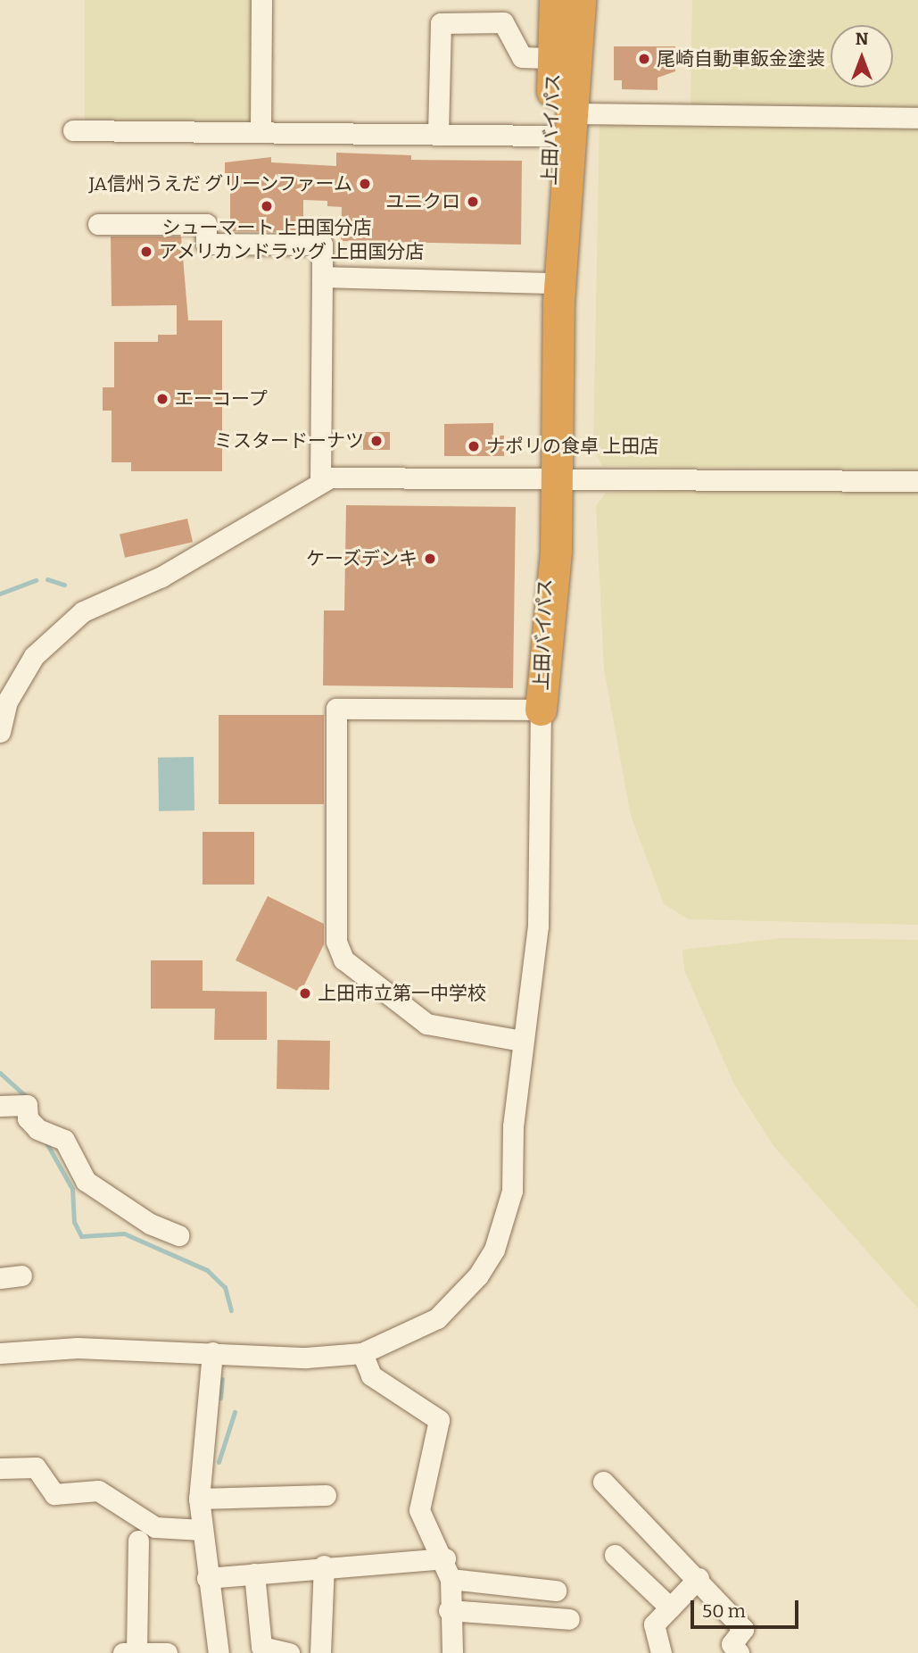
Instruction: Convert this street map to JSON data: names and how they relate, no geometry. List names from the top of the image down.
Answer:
{
  "streets": {
    "highway": ["上田バイパス"]
  },
  "places": [
    "尾崎自動車鈑金塗装",
    "JA信州うえだ グリーンファーム",
    "ユニクロ",
    "シューマート 上田国分店",
    "アメリカンドラッグ 上田国分店",
    "エーコープ",
    "ミスタードーナツ",
    "ナポリの食卓 上田店",
    "ケーズデンキ",
    "上田市立第一中学校"
  ],
  "scale_bar": "50 m",
  "north": "top"
}
